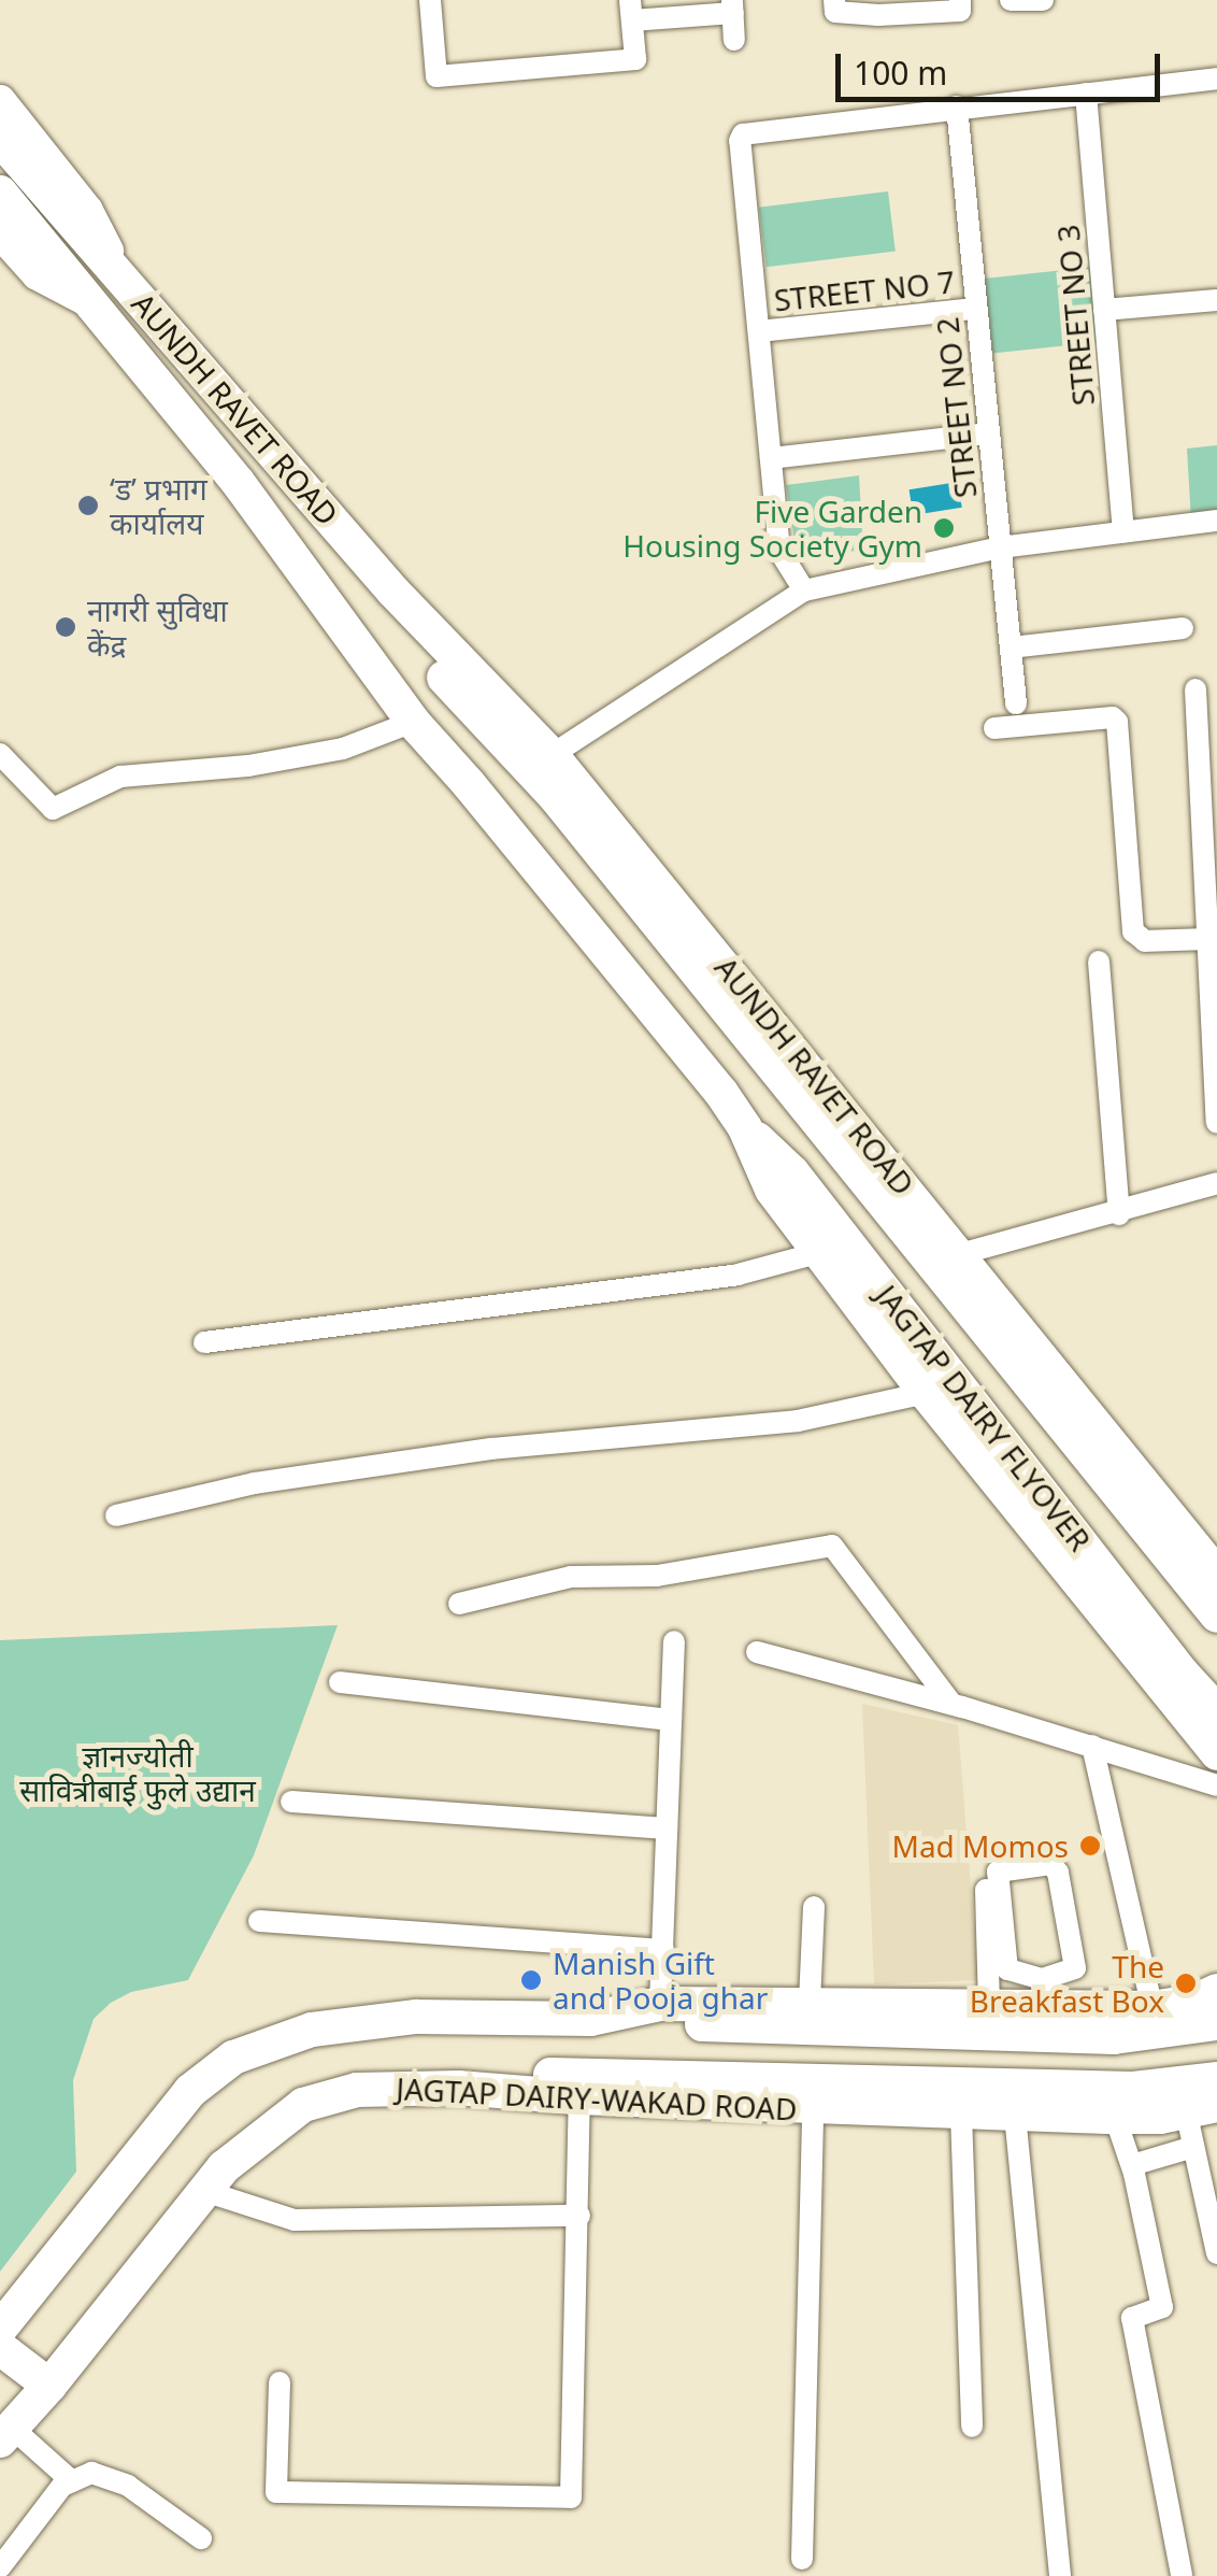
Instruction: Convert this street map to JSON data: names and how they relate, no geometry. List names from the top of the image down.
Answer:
{
  "streets": {
    "main road": ["AUNDH RAVET ROAD", "JAGTAP DAIRY FLYOVER", "JAGTAP DAIRY-WAKAD ROAD"],
    "street": ["STREET NO 7", "STREET NO 3", "STREET NO 2"]
  },
  "crossings": [
    ["STREET NO 7", "STREET NO 2"],
    ["AUNDH RAVET ROAD", "JAGTAP DAIRY FLYOVER"]
  ],
  "parks": ["ज्ञानज्योती सावित्रीबाई फुले उद्यान"],
  "places": [
    "‘ड’ प्रभाग कार्यालय",
    "Five Garden Housing Society Gym",
    "नागरी सुविधा केंद्र",
    "Mad Momos",
    "Manish Gift and Pooja ghar",
    "The Breakfast Box"
  ],
  "scale_bar": "100 m"
}
